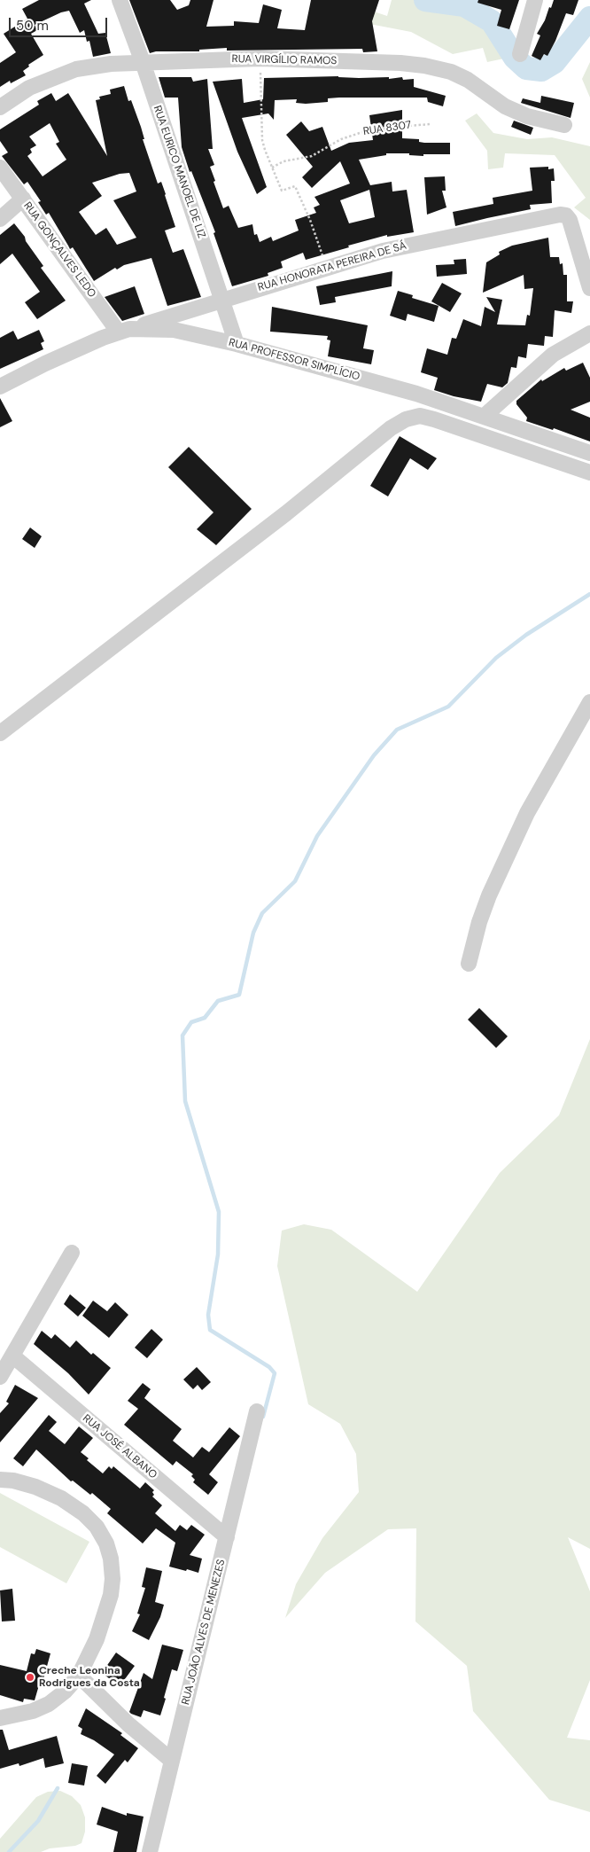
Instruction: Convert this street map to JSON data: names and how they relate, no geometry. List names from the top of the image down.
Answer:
{
  "streets": {
    "street": [
      "RUA VIRGÍLIO RAMOS",
      "RUA EURICO MANOEL DE LIZ",
      "RUA GONÇALVES LEDO",
      "RUA HONORATA PEREIRA DE SÁ",
      "RUA PROFESSOR SIMPLÍCIO",
      "RUA JOSÉ ALBANO",
      "RUA JOÃO ALVES DE MENEZES"
    ],
    "path": ["RUA 8307"]
  },
  "crossings": [
    ["RUA VIRGÍLIO RAMOS", "RUA EURICO MANOEL DE LIZ"],
    ["RUA EURICO MANOEL DE LIZ", "RUA HONORATA PEREIRA DE SÁ"],
    ["RUA EURICO MANOEL DE LIZ", "RUA PROFESSOR SIMPLÍCIO"],
    ["RUA GONÇALVES LEDO", "RUA HONORATA PEREIRA DE SÁ"],
    ["RUA GONÇALVES LEDO", "RUA PROFESSOR SIMPLÍCIO"],
    ["RUA HONORATA PEREIRA DE SÁ", "RUA PROFESSOR SIMPLÍCIO"],
    ["RUA JOSÉ ALBANO", "RUA JOÃO ALVES DE MENEZES"]
  ],
  "places": ["Creche Leonina Rodrigues da Costa"],
  "scale_bar": "50 m"
}
